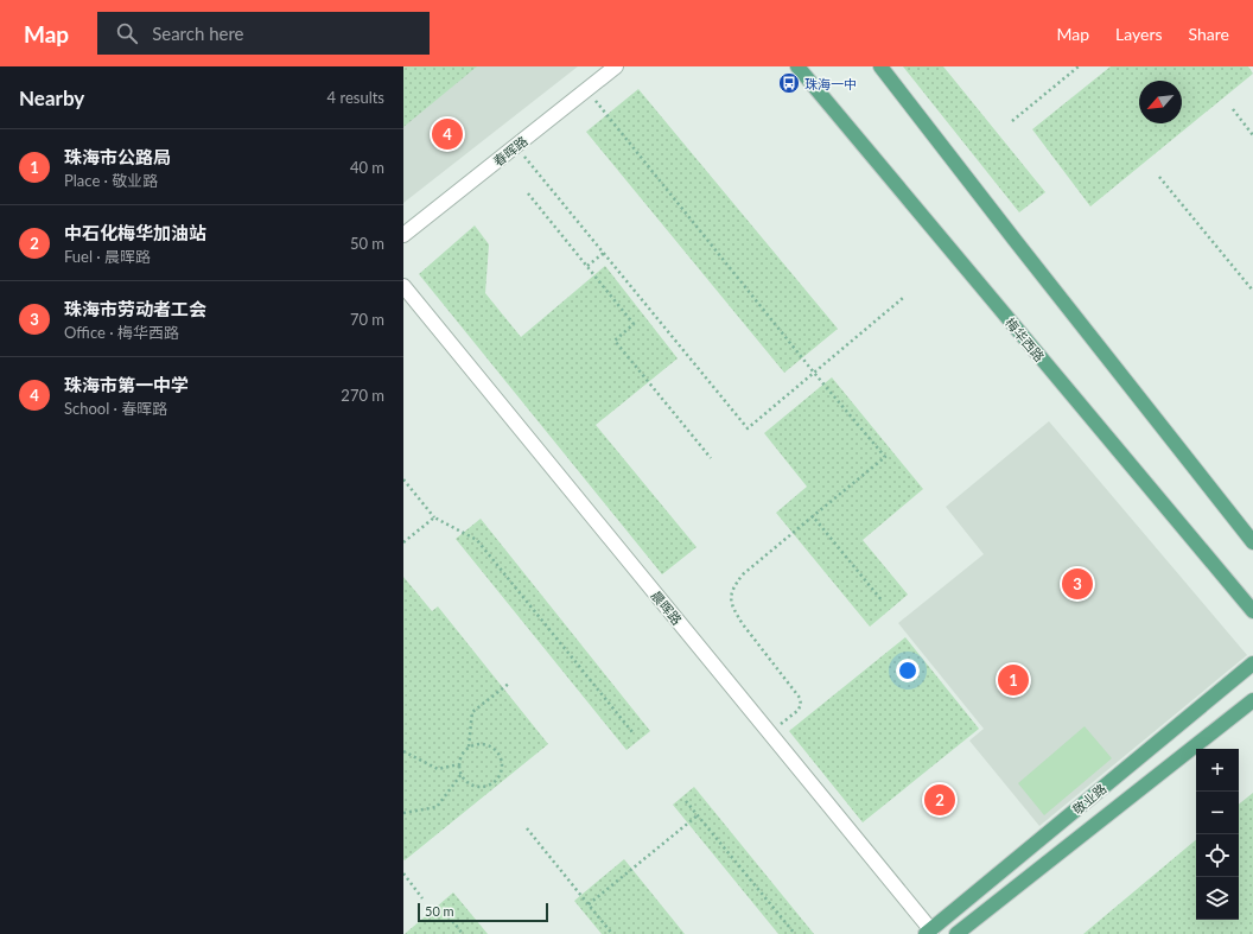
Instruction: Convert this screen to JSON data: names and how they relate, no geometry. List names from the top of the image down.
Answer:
{
  "streets": {
    "main road": ["梅华西路", "敬业路"],
    "street": ["春晖路", "晨晖路"]
  },
  "crossings": [
    ["晨晖路", "敬业路"]
  ],
  "places": {
    "bus stop": ["珠海一中"]
  },
  "scale_bar": "50 m",
  "north": "bottom left",
  "page": {
    "header": "Map",
    "search": "Search here",
    "nav": ["Map", "Layers", "Share"],
    "heading": ["Nearby", "4 results"],
    "pins": [
      "4",
      "3",
      "1",
      "2"
    ],
    "list": [
      {
        "mark": "1",
        "name": "珠海市公路局",
        "note": "Place · 敬业路",
        "value": "40 m"
      },
      {
        "mark": "2",
        "name": "中石化梅华加油站",
        "note": "Fuel · 晨晖路",
        "value": "50 m"
      },
      {
        "mark": "3",
        "name": "珠海市劳动者工会",
        "note": "Office · 梅华西路",
        "value": "70 m"
      },
      {
        "mark": "4",
        "name": "珠海市第一中学",
        "note": "School · 春晖路",
        "value": "270 m"
      }
    ],
    "map_buttons": ["+", "−"],
    "scale": "50 m"
  }
}
